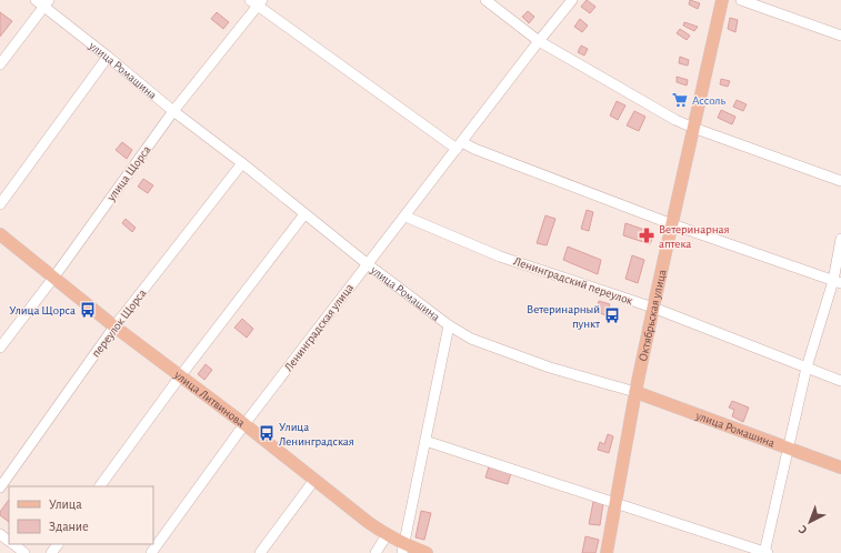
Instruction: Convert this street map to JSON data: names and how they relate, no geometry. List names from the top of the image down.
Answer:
{
  "streets": {
    "main road": ["улица Ромашина", "Октябрьская улица", "улица Литвинова"],
    "street": [
      "улица Щорса",
      "Ленинградский переулок",
      "переулок Щорса",
      "Ленинградская улица"
    ]
  },
  "crossings": [
    ["улица Ромашина", "улица Щорса"],
    ["улица Ромашина", "Октябрьская улица"],
    ["улица Ромашина", "переулок Щорса"],
    ["улица Ромашина", "Ленинградская улица"],
    ["улица Щорса", "улица Литвинова"],
    ["Ленинградский переулок", "Октябрьская улица"],
    ["Ленинградский переулок", "Ленинградская улица"],
    ["переулок Щорса", "улица Литвинова"],
    ["Ленинградская улица", "улица Литвинова"]
  ],
  "places": {
    "supermarket": ["Ассоль"],
    "pharmacy": ["Ветеринарная аптека"],
    "bus stop": ["Улица Щорса", "Ветеринарный пункт", "Улица Ленинградская"]
  },
  "legend": ["Улица", "Здание"],
  "north": "bottom left"
}
